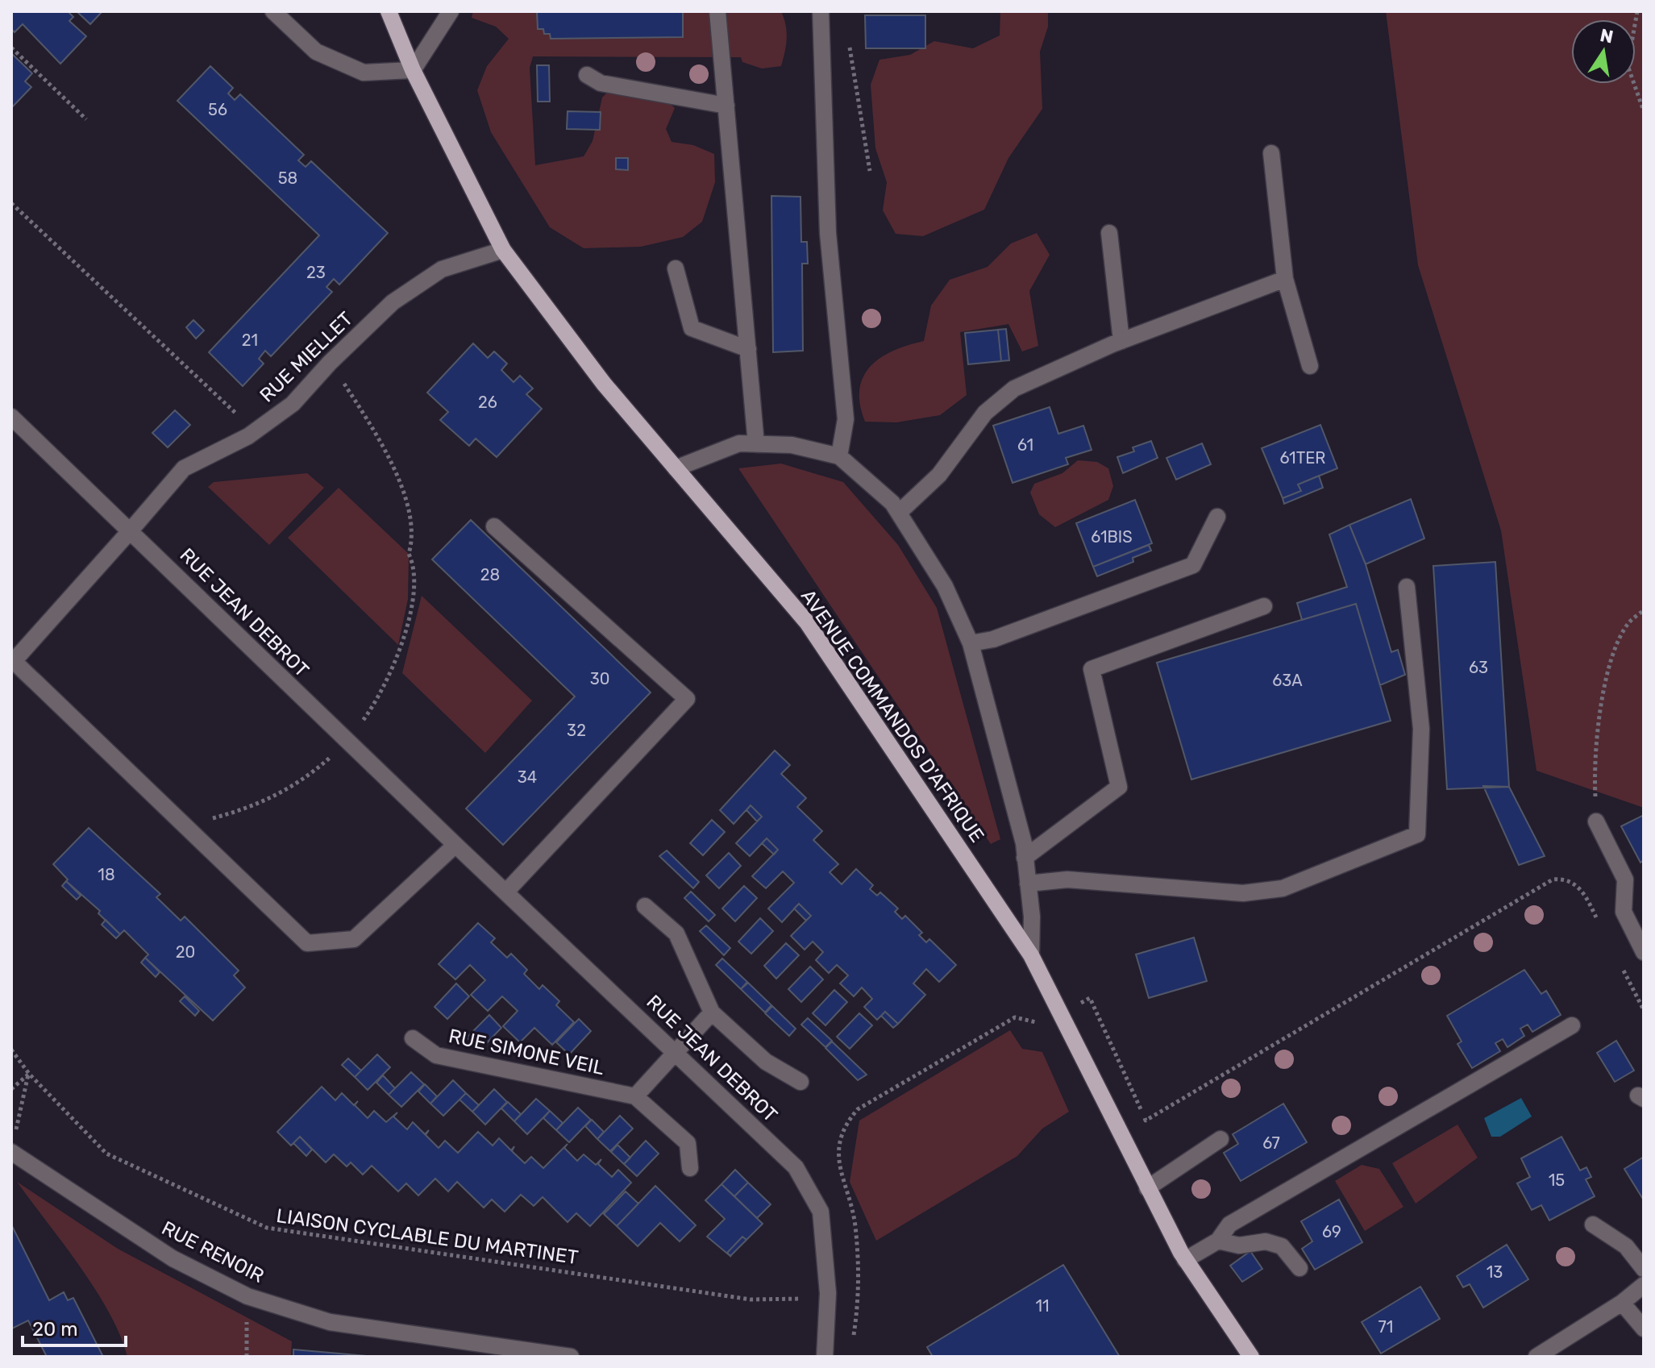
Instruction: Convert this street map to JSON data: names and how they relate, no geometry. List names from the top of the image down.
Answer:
{
  "streets": {
    "main road": ["AVENUE COMMANDOS D'AFRIQUE"],
    "street": [
      "RUE MIELLET",
      "RUE JEAN DEBROT",
      "RUE SIMONE VEIL",
      "RUE RENOIR"
    ],
    "path": ["LIAISON CYCLABLE DU MARTINET"]
  },
  "crossings": [
    ["RUE MIELLET", "RUE JEAN DEBROT"],
    ["RUE MIELLET", "AVENUE COMMANDOS D'AFRIQUE"],
    ["RUE JEAN DEBROT", "LIAISON CYCLABLE DU MARTINET"]
  ],
  "house_numbers": [
    "56",
    "58",
    "23",
    "21",
    "26",
    "61",
    "61TER",
    "61BIS",
    "28",
    "63",
    "30",
    "63A",
    "32",
    "34",
    "18",
    "20",
    "67",
    "15",
    "69",
    "13",
    "11",
    "71"
  ],
  "scale_bar": "20 m",
  "north": "top"
}
